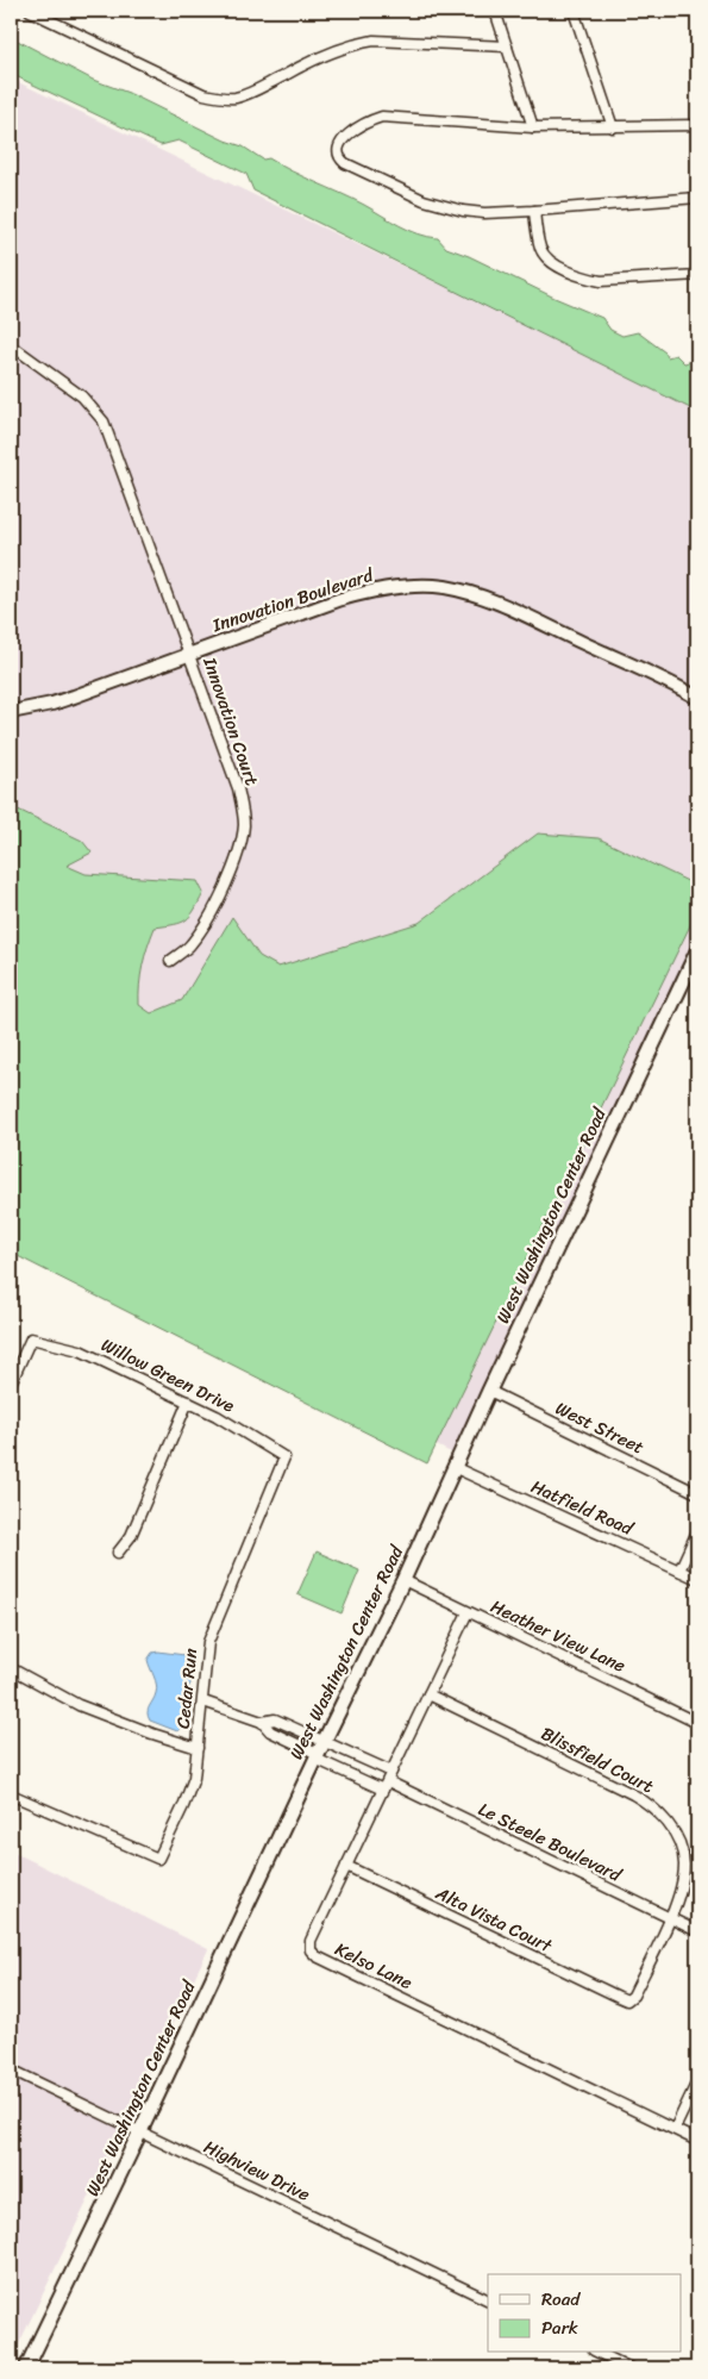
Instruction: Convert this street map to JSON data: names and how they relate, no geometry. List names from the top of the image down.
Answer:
{
  "streets": {
    "main road": ["West Washington Center Road"],
    "street": [
      "Innovation Boulevard",
      "Innovation Court",
      "Willow Green Drive",
      "West Street",
      "Hatfield Road",
      "Heather View Lane",
      "Cedar Run",
      "Blissfield Court",
      "Le Steele Boulevard",
      "Alta Vista Court",
      "Kelso Lane",
      "Highview Drive"
    ]
  },
  "crossings": [
    ["Innovation Boulevard", "Innovation Court"],
    ["West Washington Center Road", "West Street"],
    ["West Washington Center Road", "Hatfield Road"],
    ["West Washington Center Road", "Heather View Lane"],
    ["West Washington Center Road", "Le Steele Boulevard"],
    ["West Washington Center Road", "Highview Drive"],
    ["Willow Green Drive", "Cedar Run"],
    ["Heather View Lane", "Kelso Lane"],
    ["Blissfield Court", "Le Steele Boulevard"],
    ["Blissfield Court", "Alta Vista Court"],
    ["Blissfield Court", "Kelso Lane"],
    ["Le Steele Boulevard", "Kelso Lane"],
    ["Alta Vista Court", "Kelso Lane"]
  ],
  "legend": ["Road", "Park"]
}
